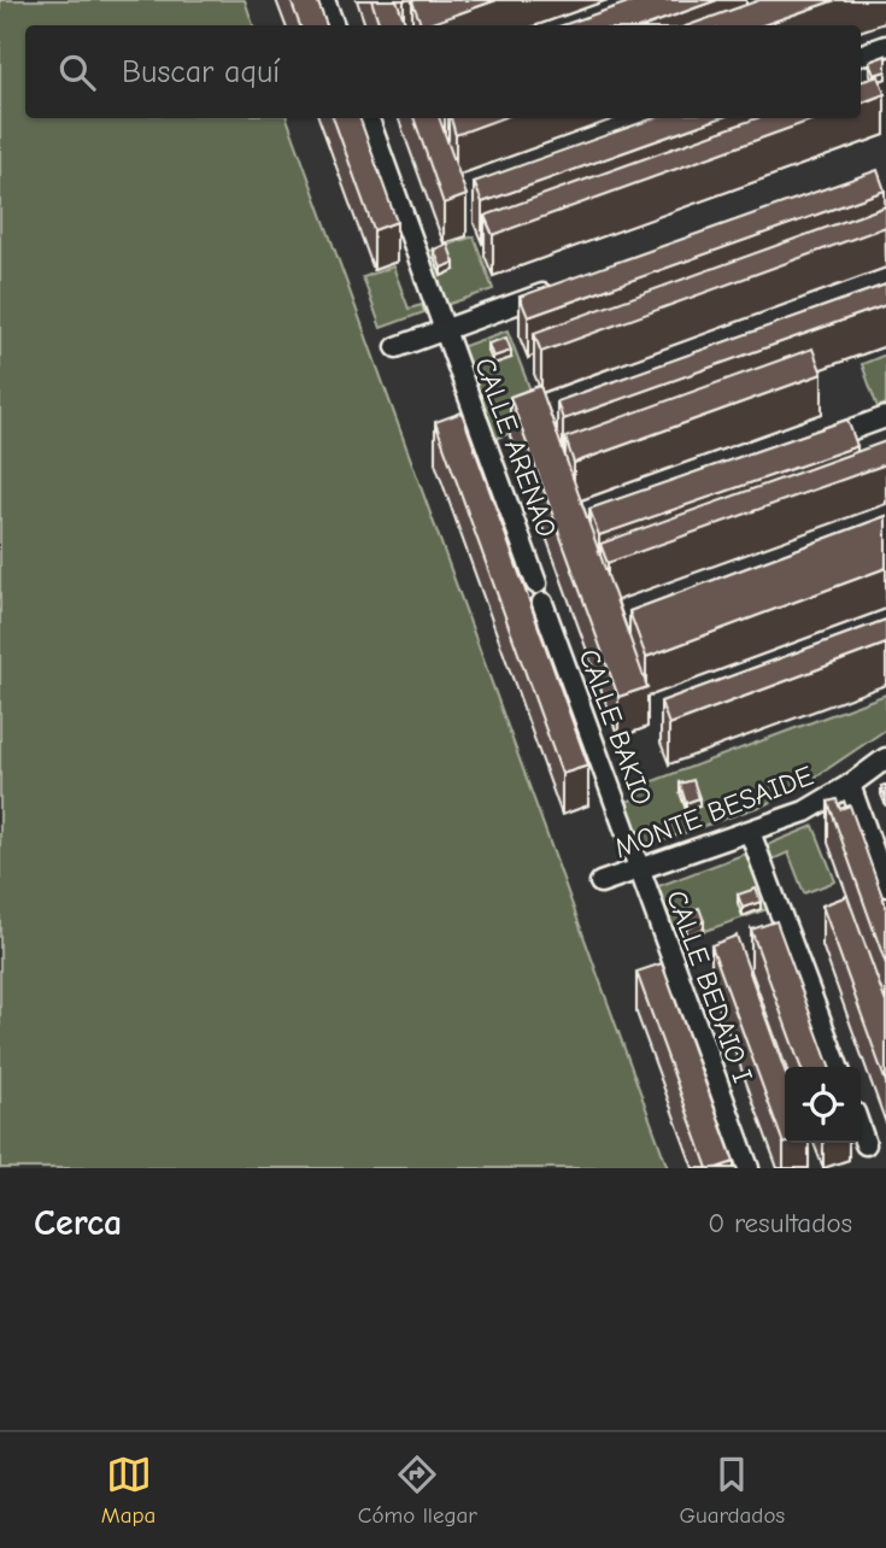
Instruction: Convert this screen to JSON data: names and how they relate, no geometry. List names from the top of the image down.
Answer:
{
  "streets": {
    "street": [
      "CALLE ARENAO",
      "CALLE BAKIO",
      "MONTE BESAIDE",
      "CALLE BEDAIO I"
    ]
  },
  "crossings": [
    ["CALLE ARENAO", "CALLE BAKIO"],
    ["CALLE BAKIO", "MONTE BESAIDE"],
    ["CALLE BAKIO", "CALLE BEDAIO I"],
    ["MONTE BESAIDE", "CALLE BEDAIO I"]
  ],
  "page": {
    "search": "Buscar aquí",
    "heading": ["Cerca", "0 resultados"],
    "nav": ["Mapa", "Cómo llegar", "Guardados"]
  }
}
